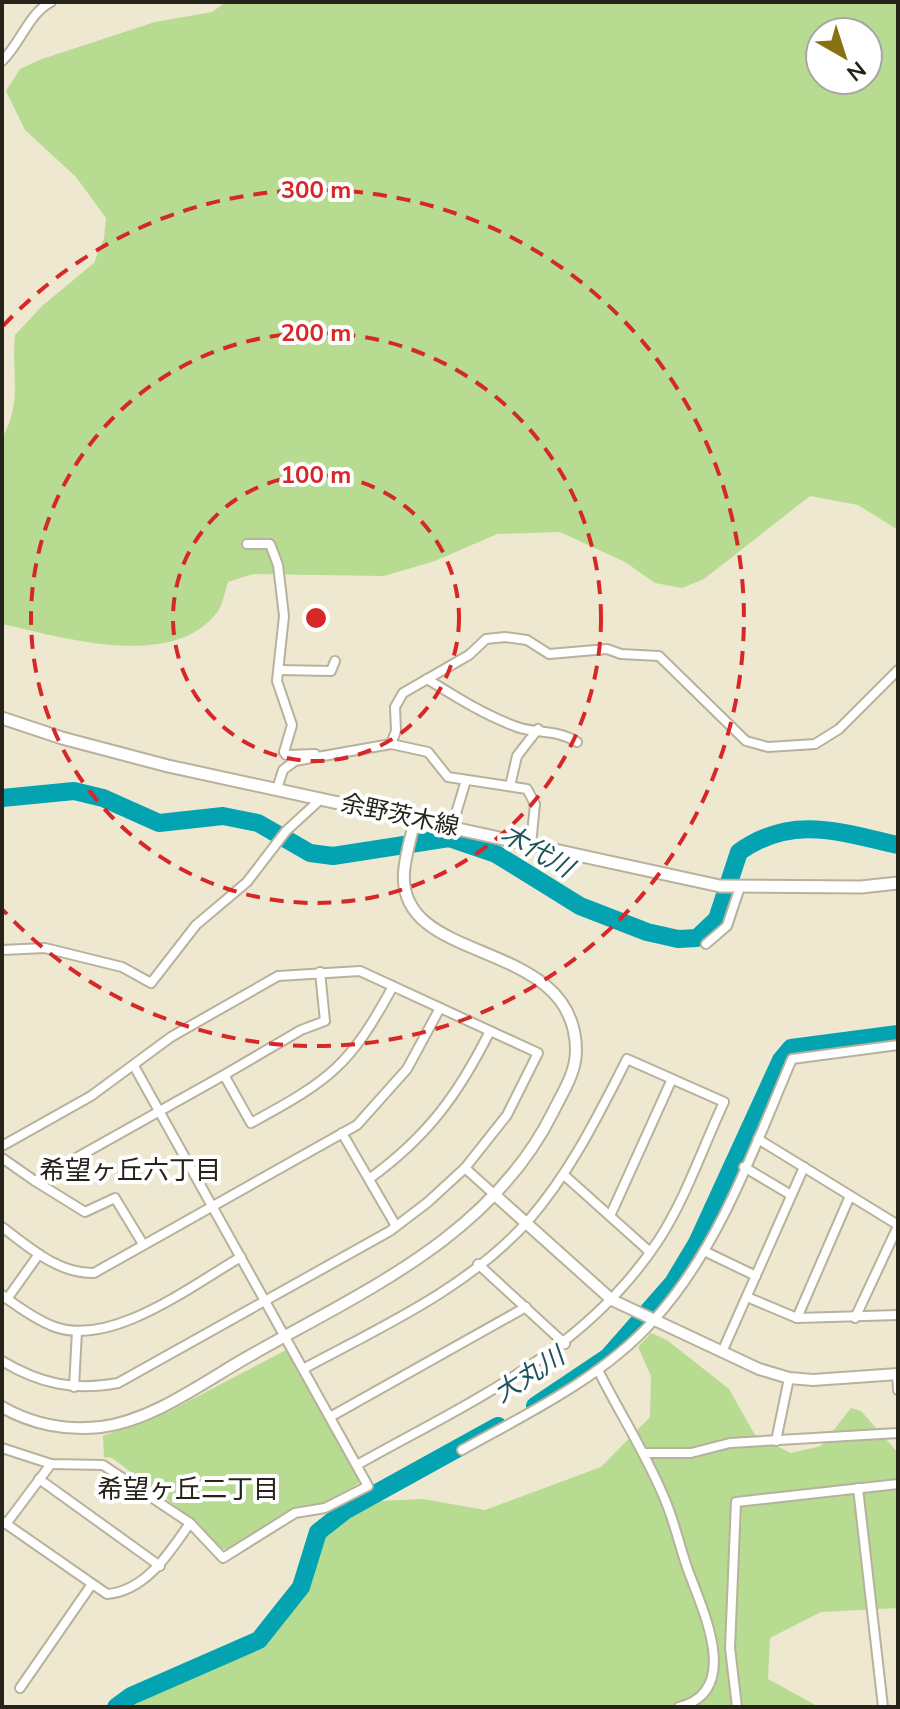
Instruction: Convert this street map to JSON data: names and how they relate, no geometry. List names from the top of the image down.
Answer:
{
  "streets": {
    "main road": ["余野茨木線"]
  },
  "districts": ["希望ヶ丘六丁目", "希望ヶ丘二丁目"],
  "water": ["木代川", "大丸川"],
  "north": "bottom right",
  "rings": ["300 m", "200 m", "100 m"]
}
